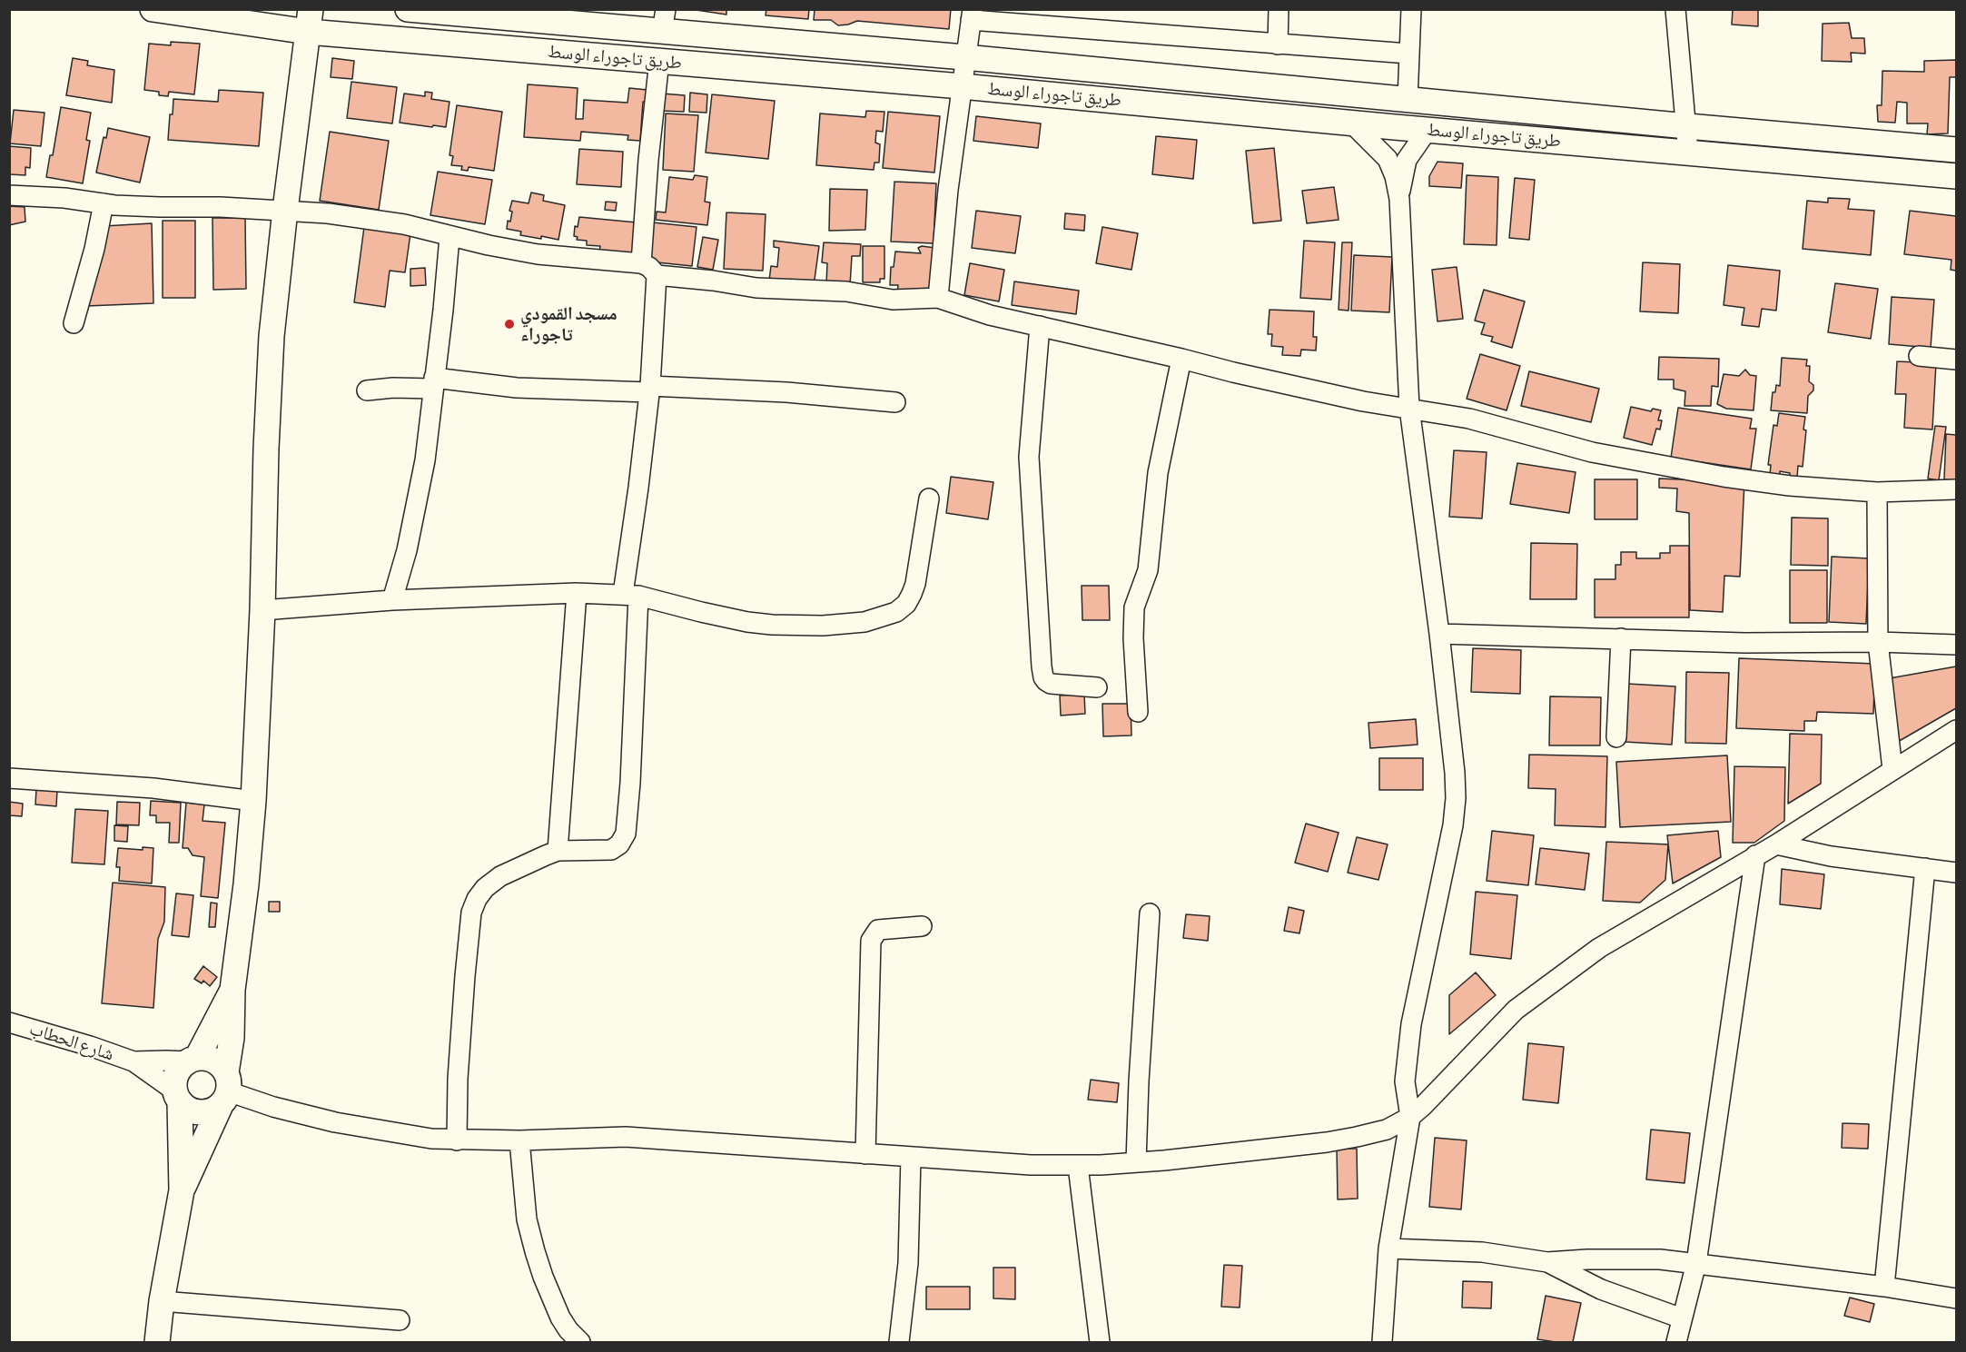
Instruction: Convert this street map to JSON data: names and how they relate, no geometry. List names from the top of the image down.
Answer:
{
  "streets": {
    "main road": ["طريق تاجوراء الوسط"],
    "street": ["شارع الحطاب"]
  },
  "places": ["مسجد القمودي تاجوراء"]
}
